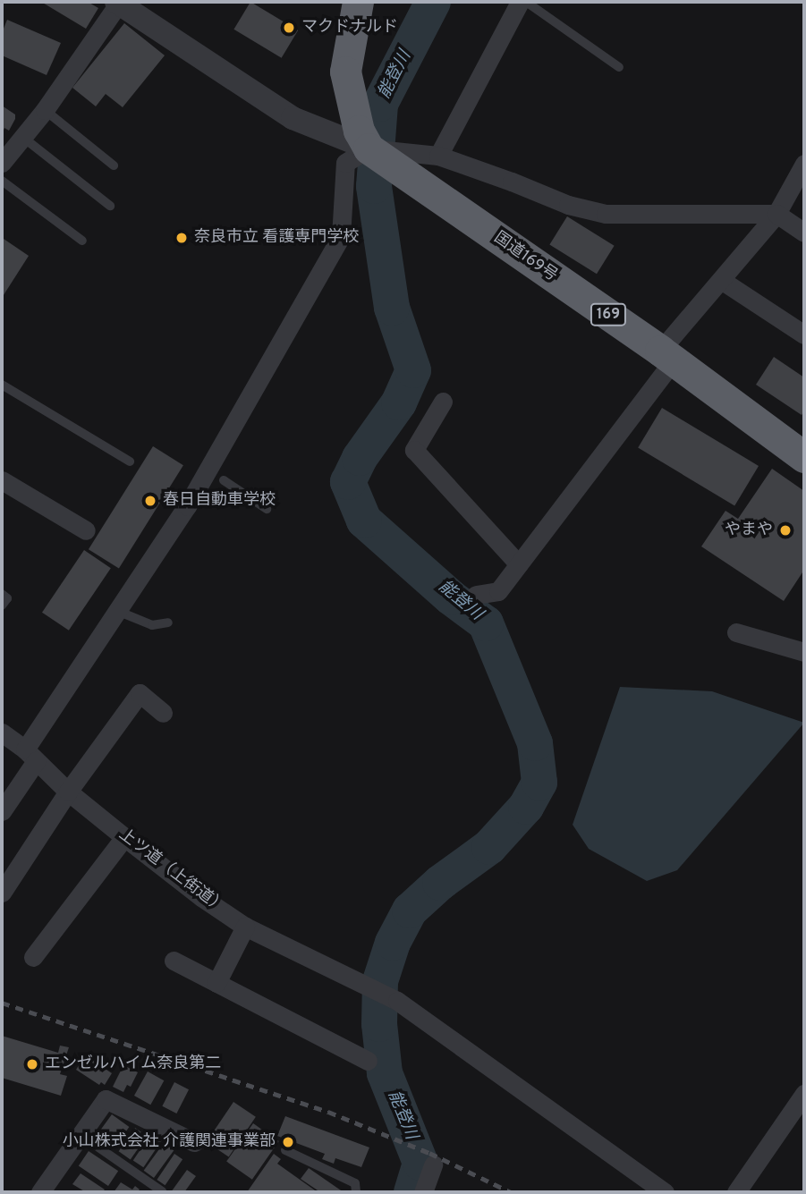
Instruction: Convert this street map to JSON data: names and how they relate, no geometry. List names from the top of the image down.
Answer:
{
  "streets": {
    "highway": ["国道169号", "169"],
    "street": ["上ツ道（上街道）"]
  },
  "water": ["能登川"],
  "places": [
    "マクドナルド",
    "奈良市立 看護専門学校",
    "春日自動車学校",
    "やまや",
    "エンゼルハイム奈良第二",
    "小山株式会社 介護関連事業部"
  ]
}
